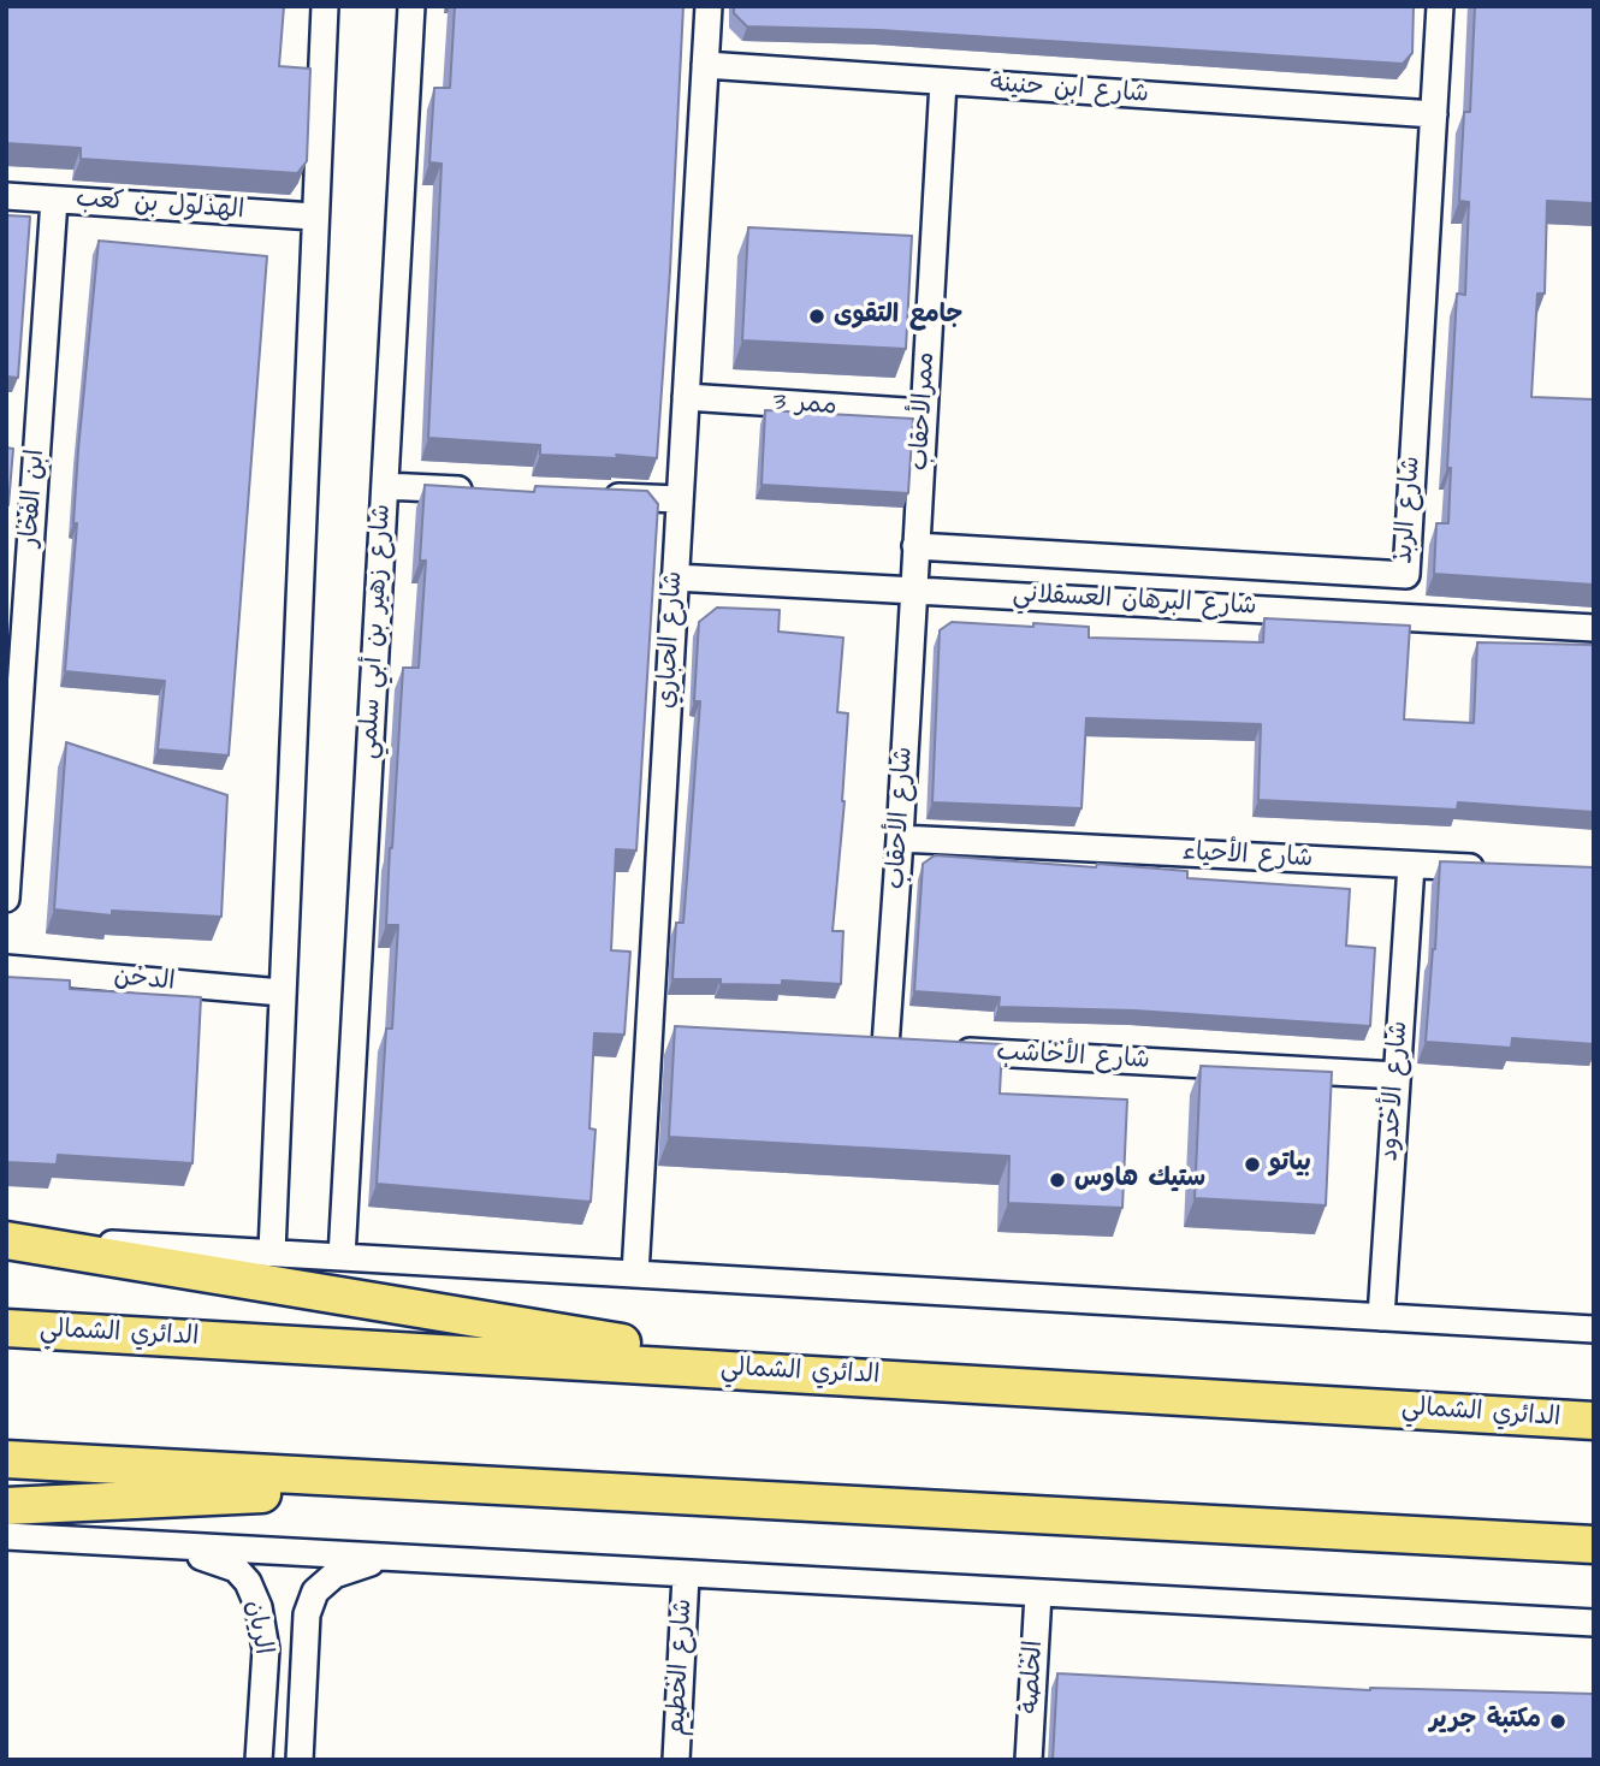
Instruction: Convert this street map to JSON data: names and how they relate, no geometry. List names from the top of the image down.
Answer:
{
  "streets": {
    "highway": ["الدائري الشمالي"],
    "street": [
      "شارع ابن حنينة",
      "الهذلول بن كعب",
      "ممر 3",
      "ممرالأحقاب",
      "ابن الفخار",
      "شارع الربذ",
      "شارع البرهان العسقلاني",
      "شارع زهير بن أبي سلمي",
      "شارع الحباري",
      "شارع الأحقاب",
      "شارع الأحياء",
      "الدخن",
      "شارع الأخاشب",
      "شارع الأخدود",
      "الريان",
      "شارع الخطيم",
      "الخلصة"
    ]
  },
  "crossings": [
    ["شارع ابن حنينة", "ممرالأحقاب"],
    ["شارع ابن حنينة", "شارع الربذ"],
    ["شارع ابن حنينة", "شارع الحباري"],
    ["الهذلول بن كعب", "ابن الفخار"],
    ["ممر 3", "ممرالأحقاب"],
    ["ممر 3", "شارع الحباري"],
    ["ممرالأحقاب", "شارع الربذ"],
    ["ممرالأحقاب", "شارع البرهان العسقلاني"],
    ["ممرالأحقاب", "شارع الأحقاب"],
    ["شارع البرهان العسقلاني", "شارع الحباري"],
    ["شارع البرهان العسقلاني", "شارع الأحقاب"],
    ["شارع الأحقاب", "شارع الأحياء"],
    ["شارع الأحياء", "شارع الأخدود"],
    ["شارع الأخاشب", "شارع الأخدود"]
  ],
  "places": [
    "جامع التقوى",
    "بياتو",
    "ستيك هاوس",
    "مكتبة جرير"
  ]
}
